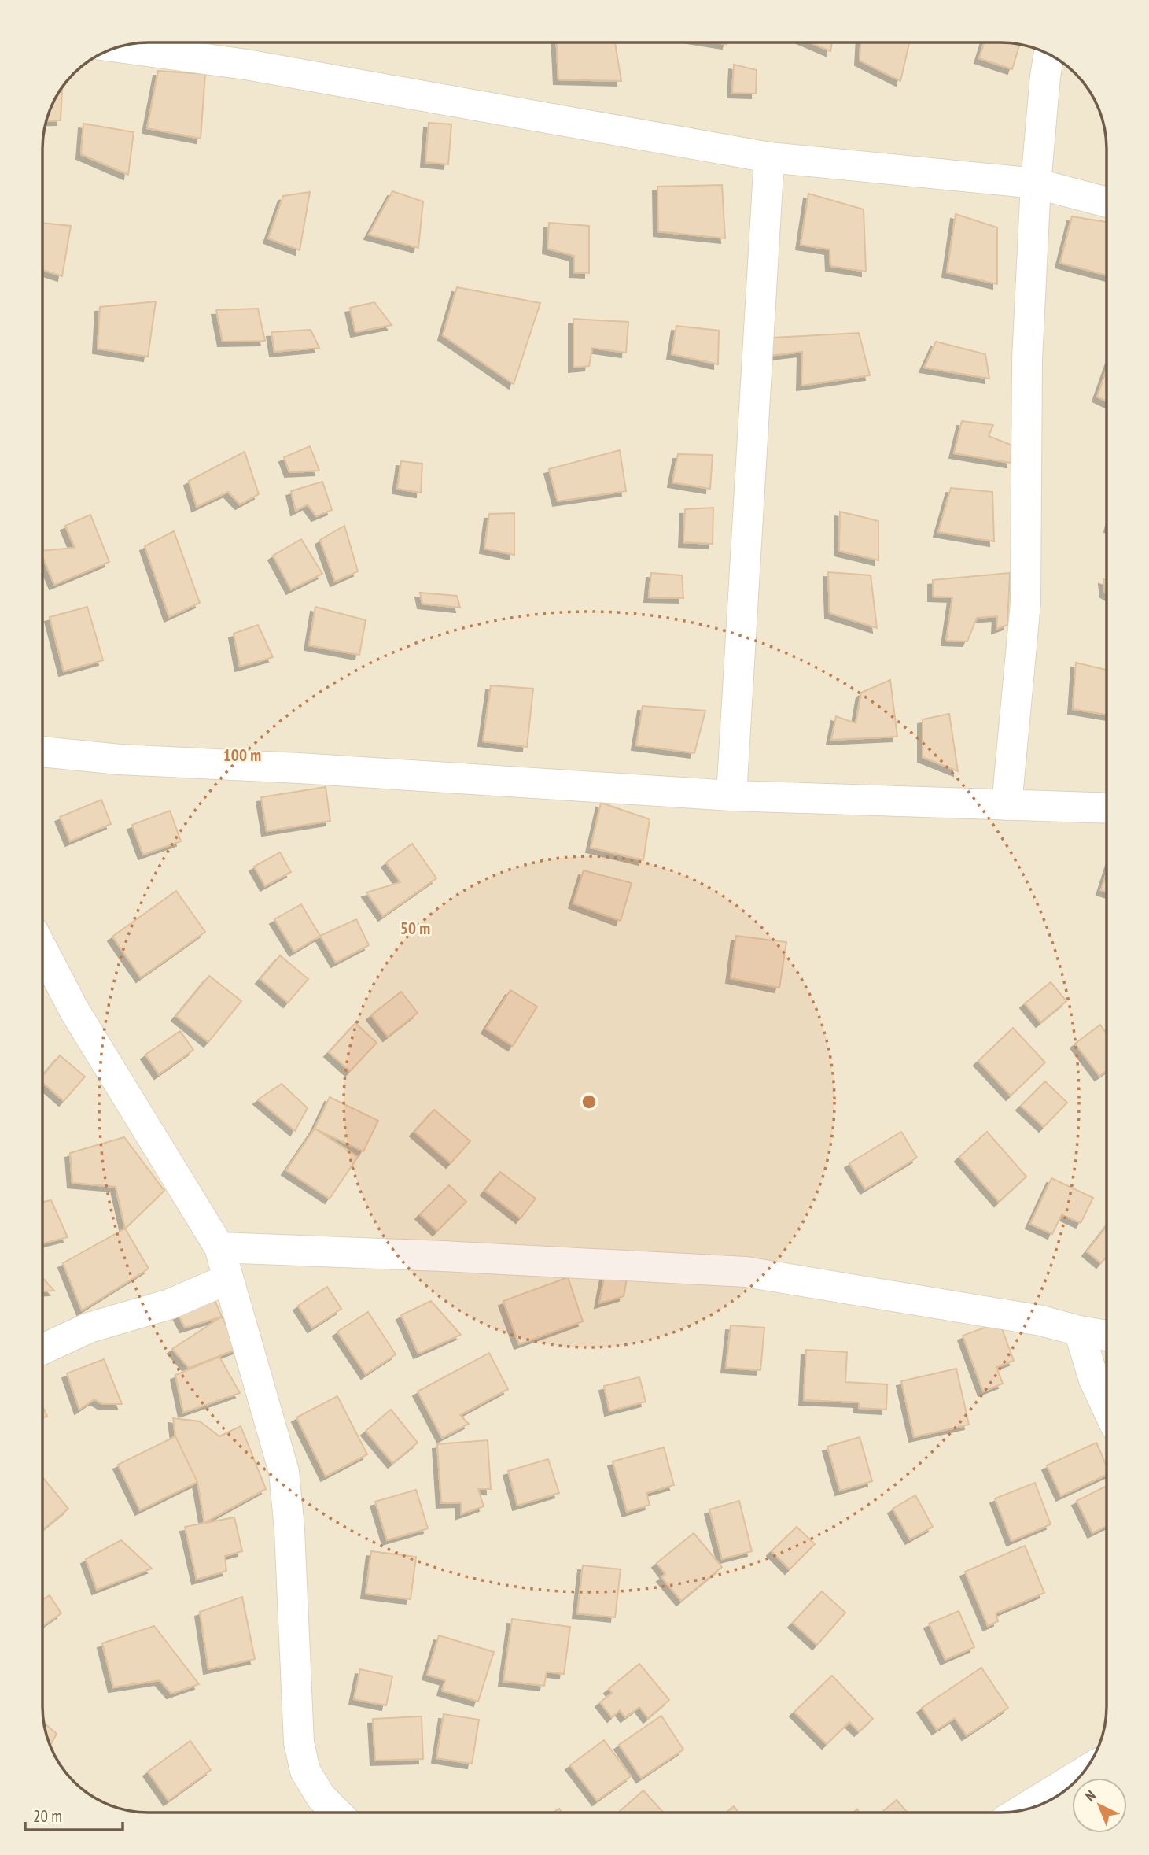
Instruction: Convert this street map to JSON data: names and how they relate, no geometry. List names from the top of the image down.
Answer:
{
  "scale_bar": "20 m",
  "north": "top left",
  "rings": ["100 m", "50 m"]
}
